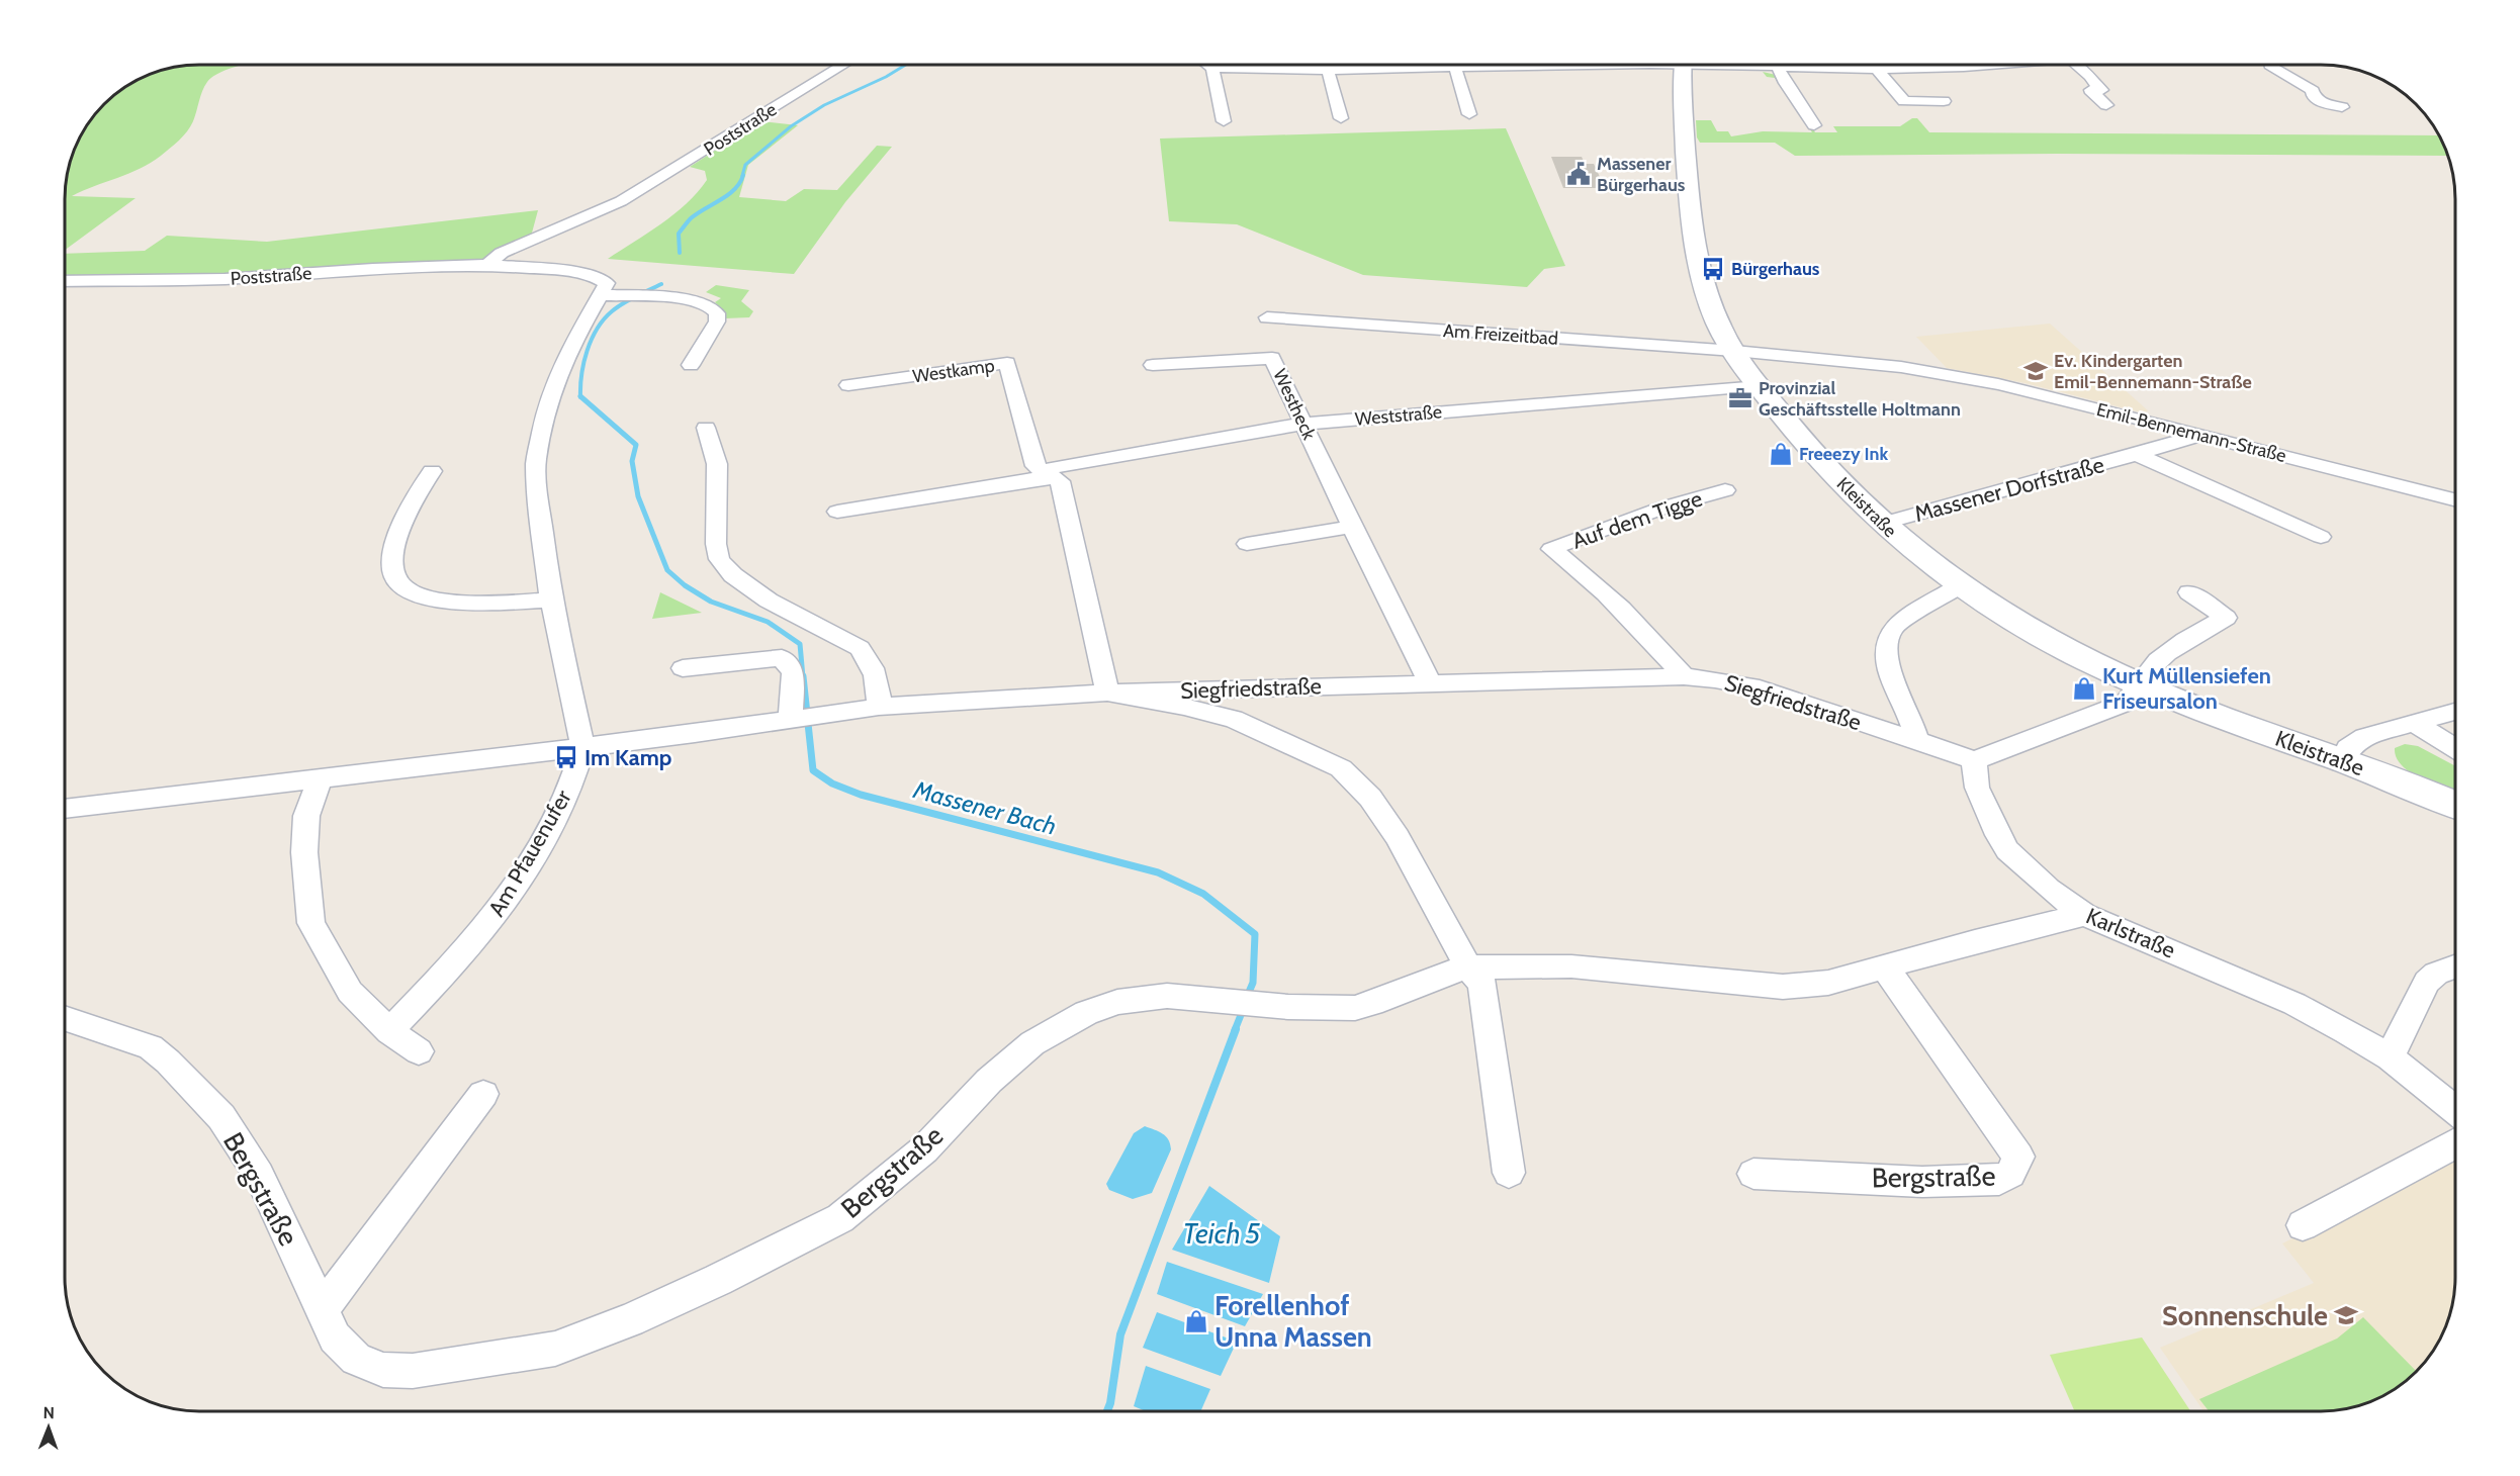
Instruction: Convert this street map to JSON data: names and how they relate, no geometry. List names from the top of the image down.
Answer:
{
  "streets": {
    "main road": ["Kleistraße"],
    "street": [
      "Poststraße",
      "Am Freizeitbad",
      "Westkamp",
      "Westheck",
      "Weststraße",
      "Emil-Bennemann-Straße",
      "Massener Dorfstraße",
      "Auf dem Tigge",
      "Siegfriedstraße",
      "Am Pfauenufer",
      "Karlstraße",
      "Bergstraße"
    ]
  },
  "crossings": [
    ["Am Freizeitbad", "Emil-Bennemann-Straße"],
    ["Am Freizeitbad", "Kleistraße"],
    ["Westkamp", "Weststraße"],
    ["Westkamp", "Siegfriedstraße"],
    ["Westheck", "Weststraße"],
    ["Westheck", "Siegfriedstraße"],
    ["Weststraße", "Kleistraße"],
    ["Emil-Bennemann-Straße", "Massener Dorfstraße"],
    ["Emil-Bennemann-Straße", "Kleistraße"],
    ["Massener Dorfstraße", "Kleistraße"],
    ["Auf dem Tigge", "Siegfriedstraße"],
    ["Siegfriedstraße", "Karlstraße"],
    ["Karlstraße", "Bergstraße"]
  ],
  "water": ["Massener Bach", "Teich 5"],
  "places": {
    "public building": ["Massener Bürgerhaus"],
    "bus stop": ["Bürgerhaus", "Im Kamp"],
    "school or university": ["Ev. Kindergarten Emil-Bennemann-Straße", "Sonnenschule"],
    "office": ["Provinzial Geschäftsstelle Holtmann"],
    "shop": ["Freeezy Ink", "Kurt Müllensiefen Friseursalon", "Forellenhof Unna Massen"]
  },
  "north": "top"
}
